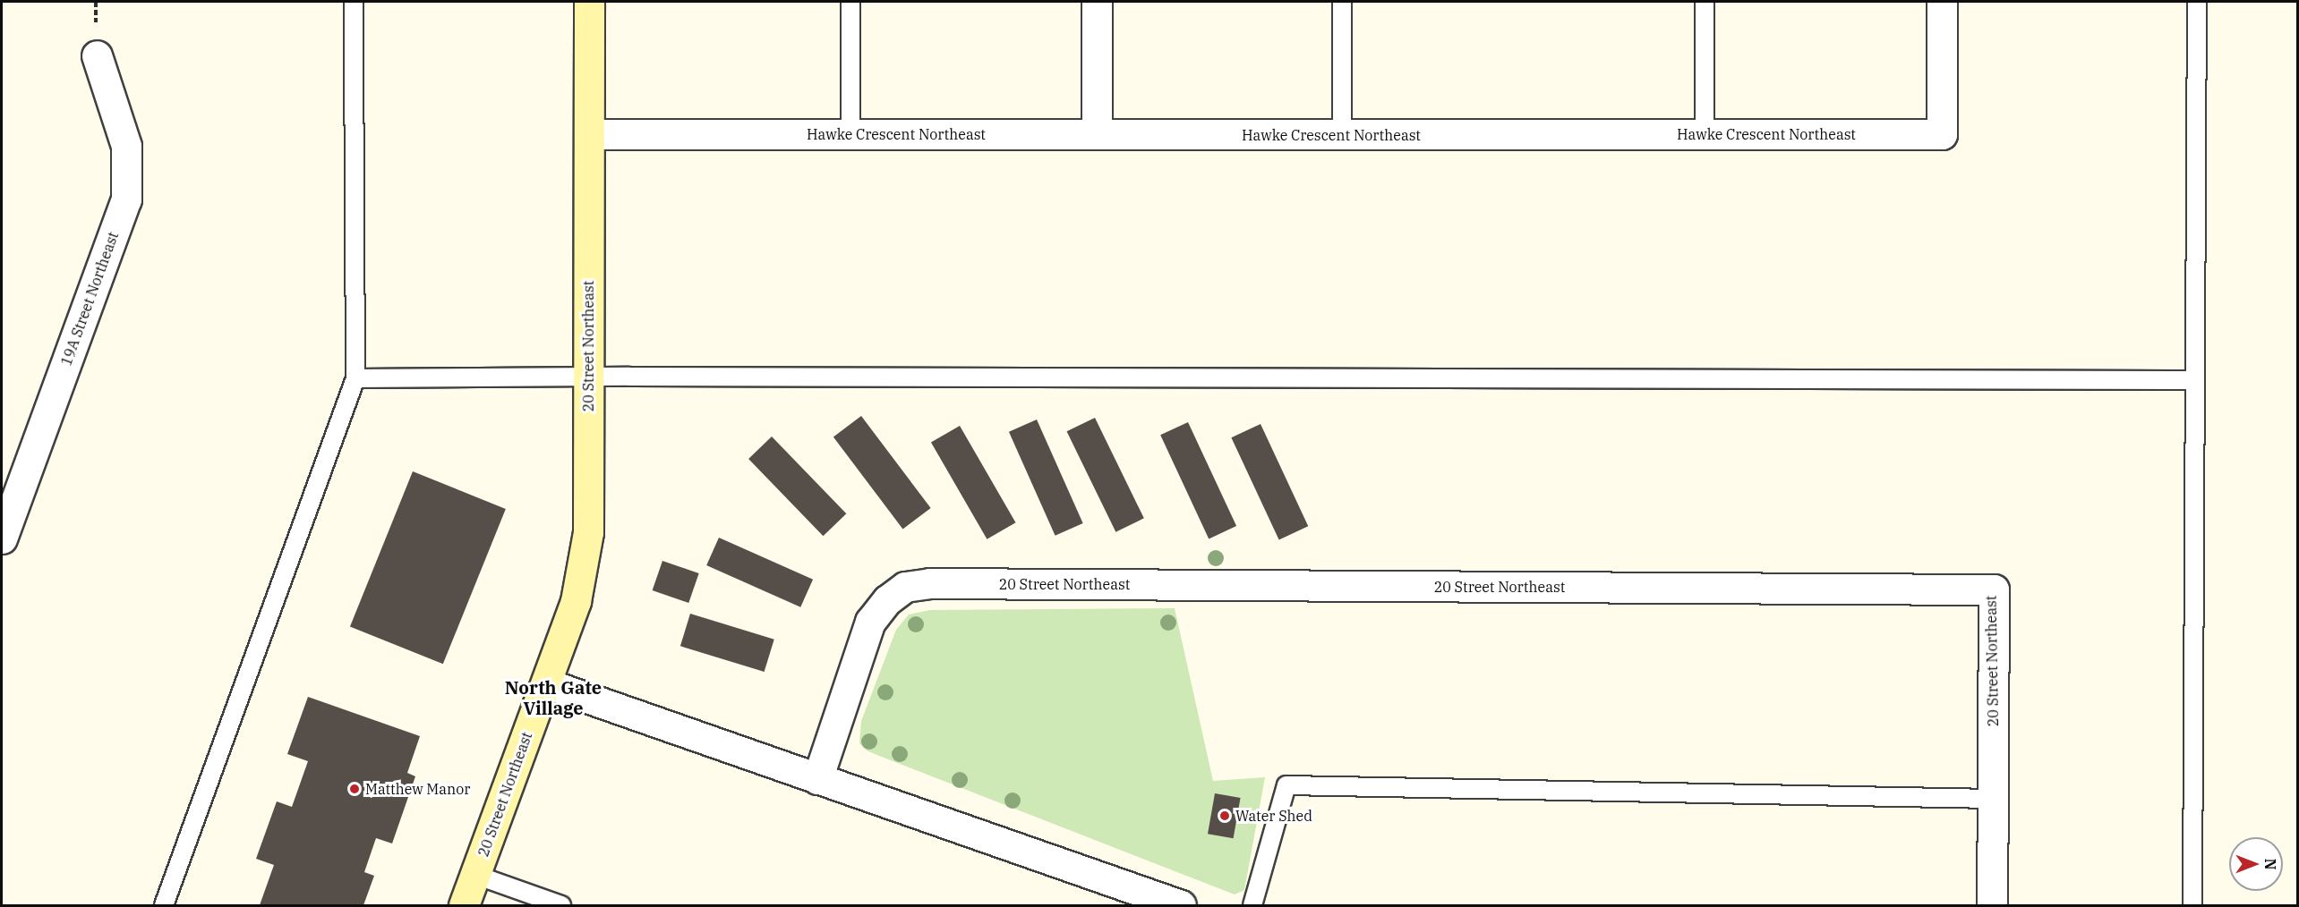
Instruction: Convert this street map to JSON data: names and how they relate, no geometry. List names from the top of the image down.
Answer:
{
  "streets": {
    "street": ["Hawke Crescent Northeast", "19A Street Northeast", "20 Street Northeast"]
  },
  "crossings": [
    ["Hawke Crescent Northeast", "20 Street Northeast"]
  ],
  "districts": ["North Gate Village"],
  "places": ["Matthew Manor", "Water Shed"],
  "north": "right"
}
